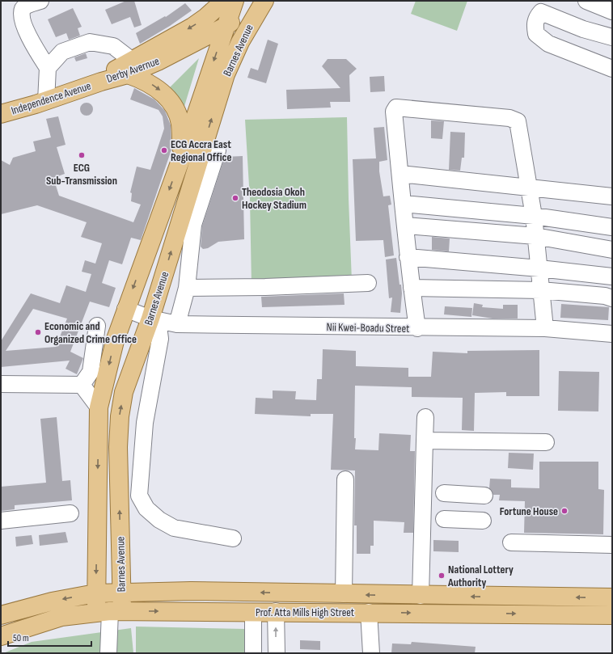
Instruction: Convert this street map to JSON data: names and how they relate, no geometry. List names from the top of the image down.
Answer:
{
  "streets": {
    "main road": [
      "Barnes Avenue",
      "Derby Avernue",
      "Independence Avenue",
      "Prof. Atta Mills High Street"
    ],
    "street": ["Nii Kwei-Boadu Street"]
  },
  "crossings": [
    ["Barnes Avenue", "Derby Avernue"],
    ["Barnes Avenue", "Nii Kwei-Boadu Street"],
    ["Barnes Avenue", "Prof. Atta Mills High Street"],
    ["Derby Avernue", "Independence Avenue"]
  ],
  "places": [
    "ECG Accra East Regional Office",
    "ECG Sub-Transmission",
    "Theodosia Okoh Hockey Stadium",
    "Economic and Organized Crime Office",
    "Fortune House",
    "National Lottery Authority"
  ],
  "scale_bar": "50 m"
}
